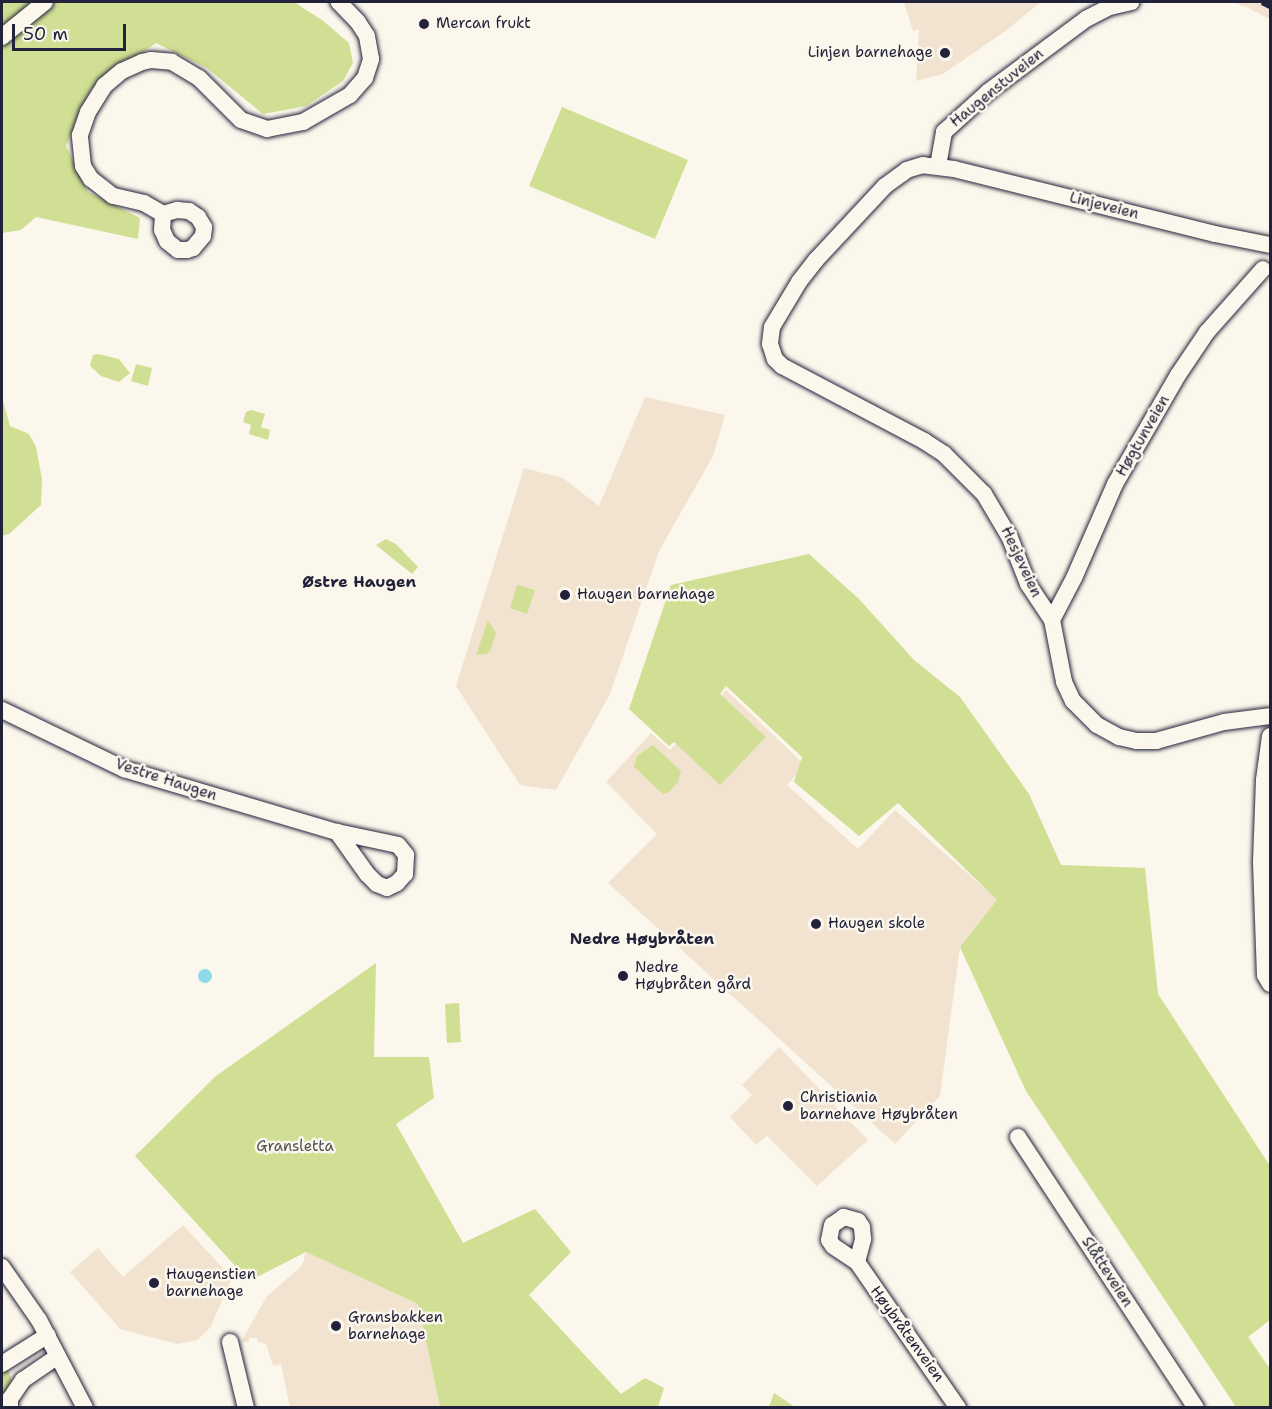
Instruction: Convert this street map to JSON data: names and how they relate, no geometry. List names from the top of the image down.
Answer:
{
  "streets": {
    "street": [
      "Haugenstuveien",
      "Linjeveien",
      "Høgtunveien",
      "Hesjeveien",
      "Vestre Haugen",
      "Slåtteveien",
      "Høybråtenveien"
    ]
  },
  "crossings": [
    ["Haugenstuveien", "Linjeveien"],
    ["Haugenstuveien", "Hesjeveien"],
    ["Linjeveien", "Hesjeveien"],
    ["Høgtunveien", "Hesjeveien"]
  ],
  "districts": ["Østre Haugen", "Nedre Høybråten"],
  "parks": ["Gransletta"],
  "places": [
    "Mercan frukt",
    "Linjen barnehage",
    "Haugen barnehage",
    "Haugen skole",
    "Nedre Høybråten gård",
    "Christiania barnehave Høybråten",
    "Haugenstien barnehage",
    "Gransbakken barnehage"
  ],
  "scale_bar": "50 m"
}
